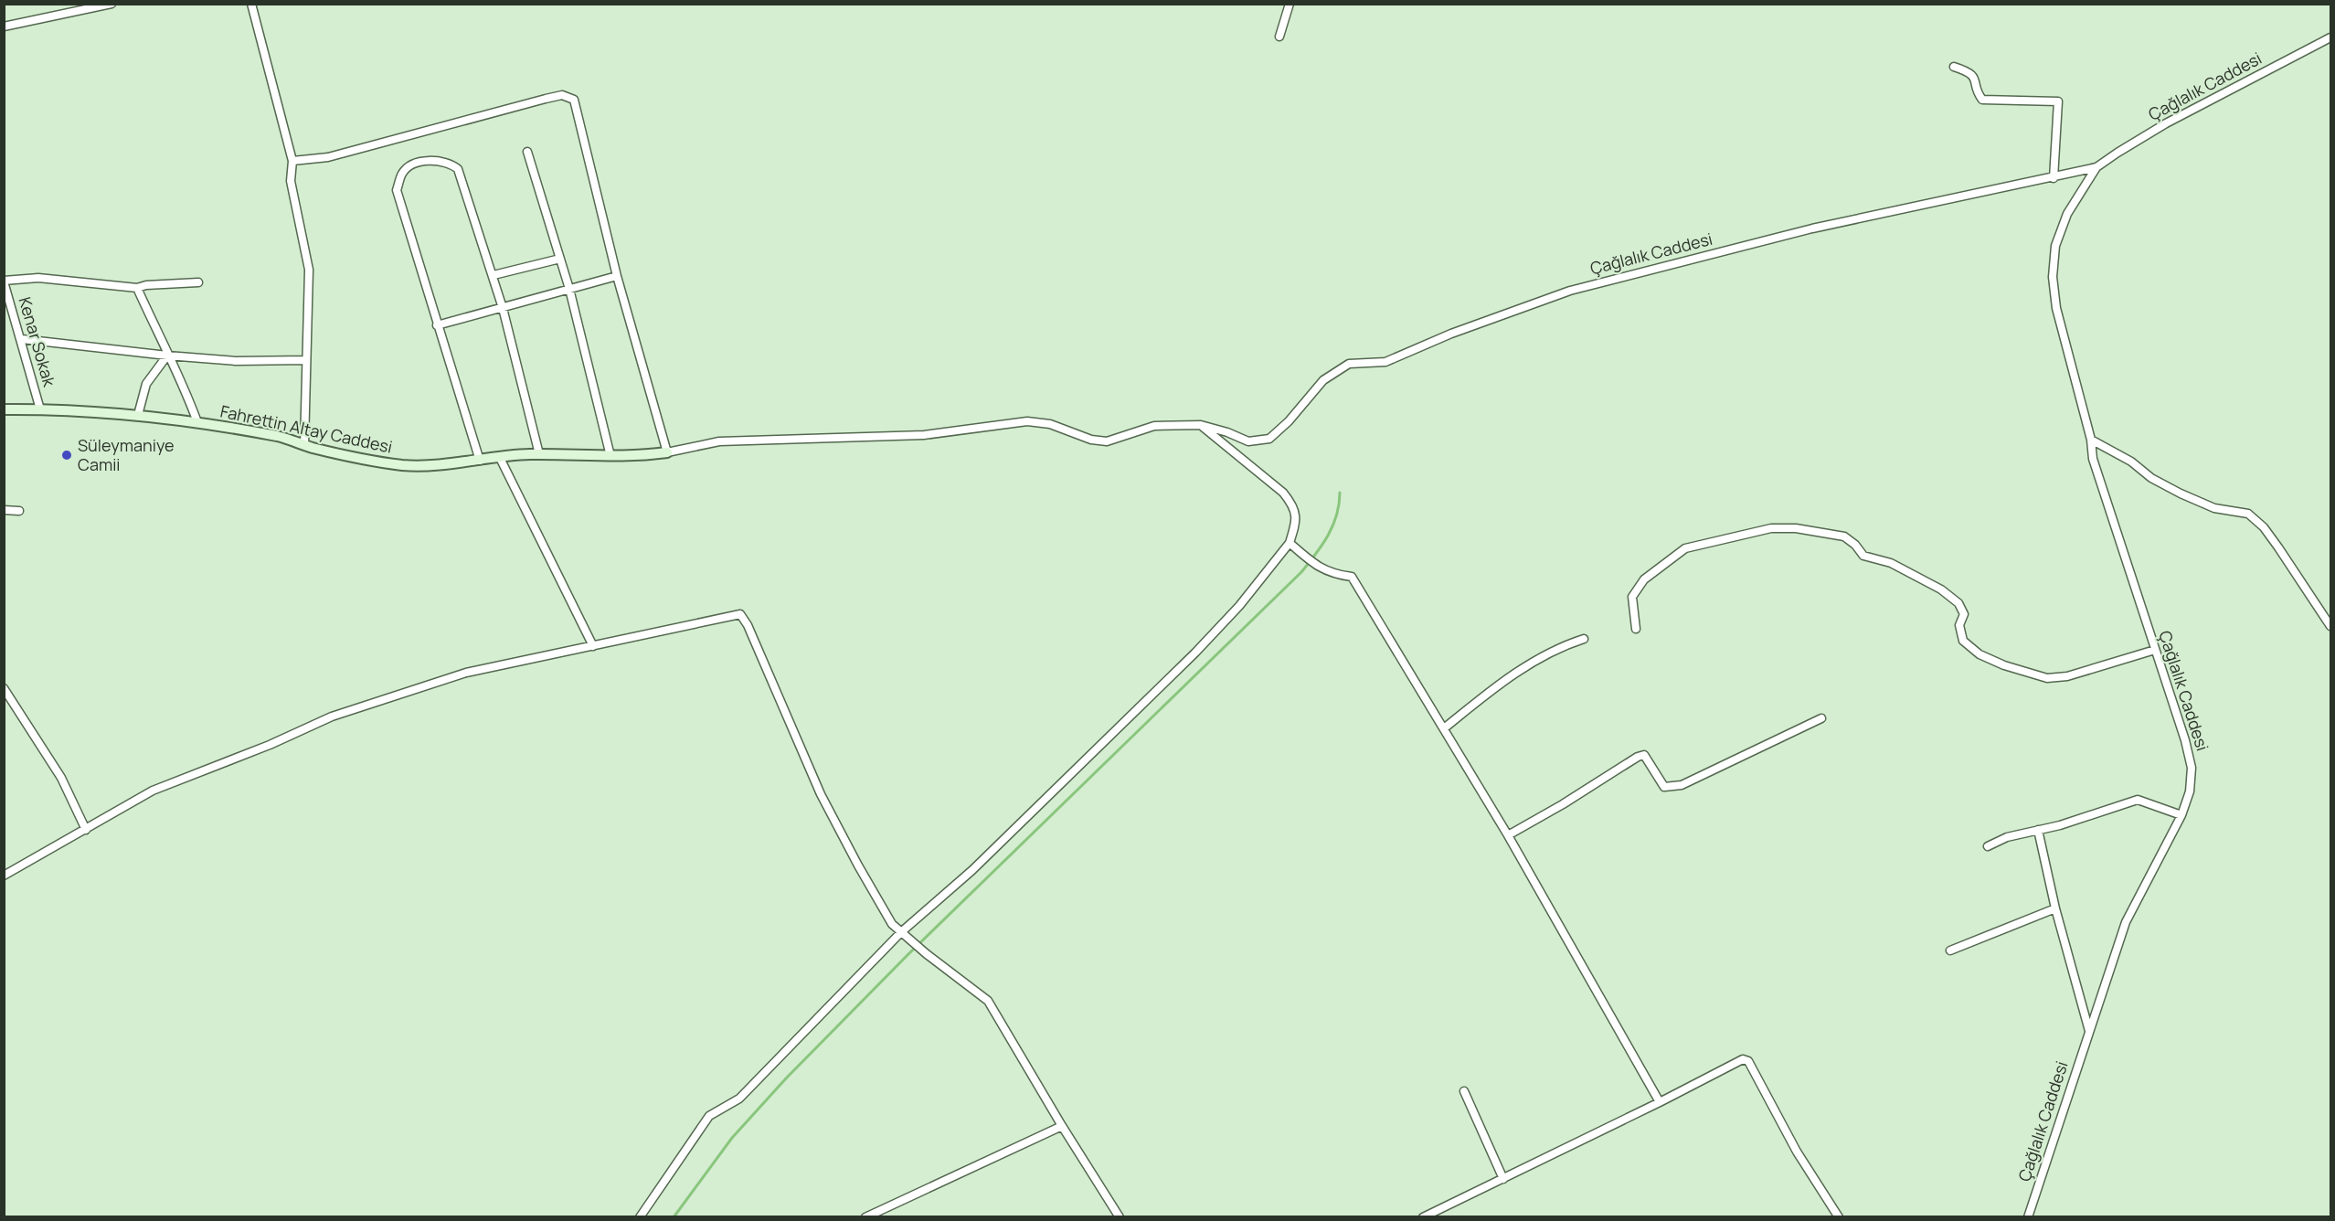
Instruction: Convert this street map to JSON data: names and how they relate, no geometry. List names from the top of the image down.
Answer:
{
  "streets": {
    "street": ["Çağlalık Caddesi", "Kenar Sokak", "Fahrettin Altay Caddesi"]
  },
  "crossings": [
    ["Kenar Sokak", "Fahrettin Altay Caddesi"]
  ],
  "places": ["Süleymaniye Camii"]
}
